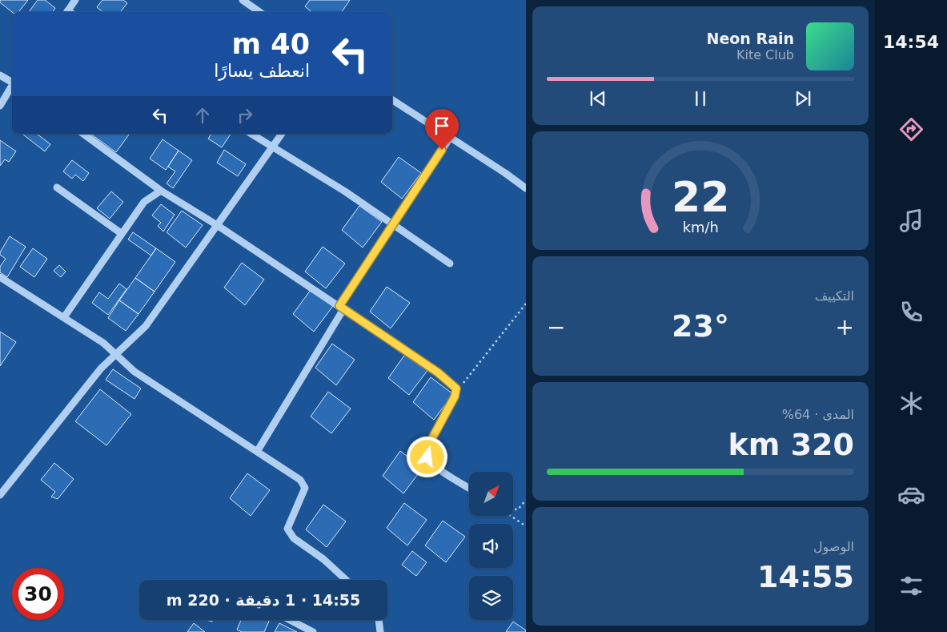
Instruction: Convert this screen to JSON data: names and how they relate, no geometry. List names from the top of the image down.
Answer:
{
  "north": "top right",
  "page": {
    "tabs": "14:54",
    "turn": ["40 m", "انعطف يسارًا"],
    "song": ["Neon Rain", "Kite Club"],
    "tile": [
      "التكييف",
      ["المدى · 64%", "320 km"],
      ["الوصول", "14:55"]
    ],
    "heat": ["−", "23°", "+"],
    "limit": "30",
    "trip": "14:55 · 1 دقيقة · 220 m",
    "gauge": ["22", "km/h"]
  }
}
